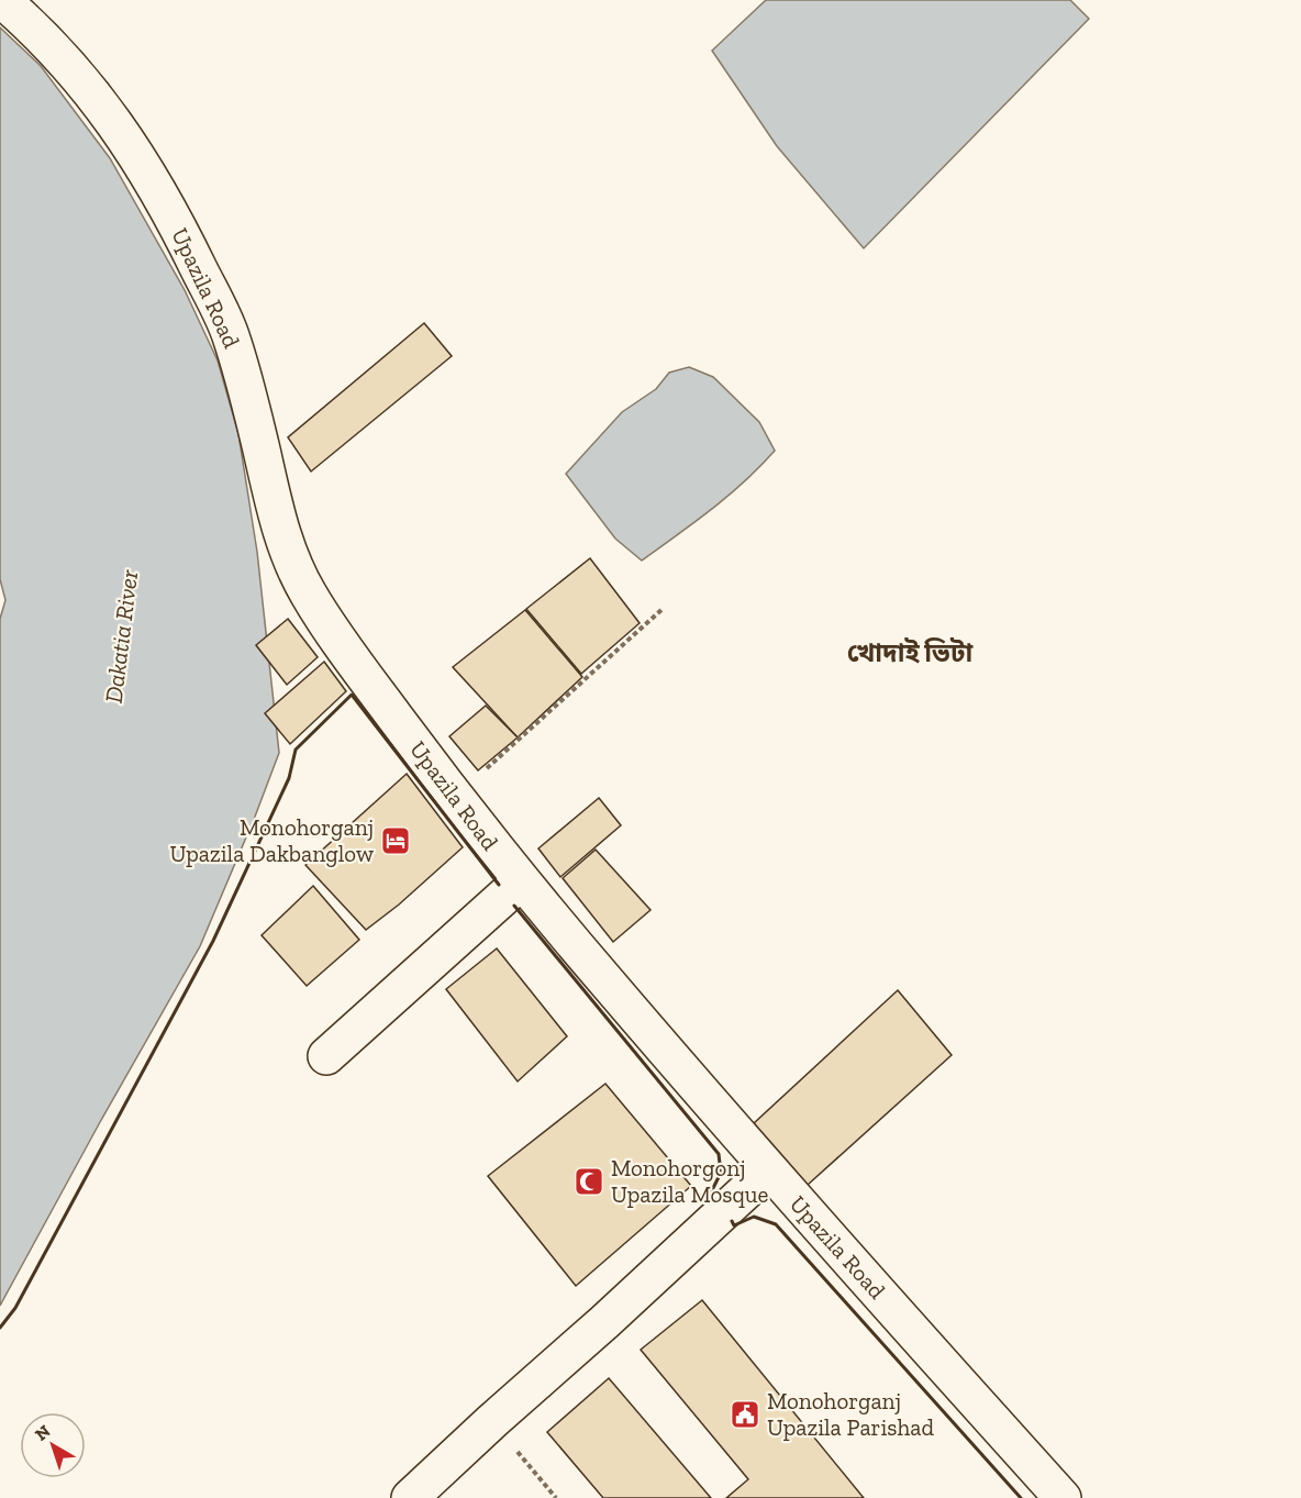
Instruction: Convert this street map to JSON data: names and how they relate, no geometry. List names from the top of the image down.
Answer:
{
  "streets": {
    "street": ["Upazila Road"]
  },
  "districts": ["খোদাই ভিটা"],
  "water": ["Dakatia River"],
  "places": {
    "hotel": ["Monohorganj Upazila Dakbanglow"],
    "mosque": ["Monohorgonj Upazila Mosque"],
    "public building": ["Monohorganj Upazila Parishad"]
  },
  "north": "top left"
}
